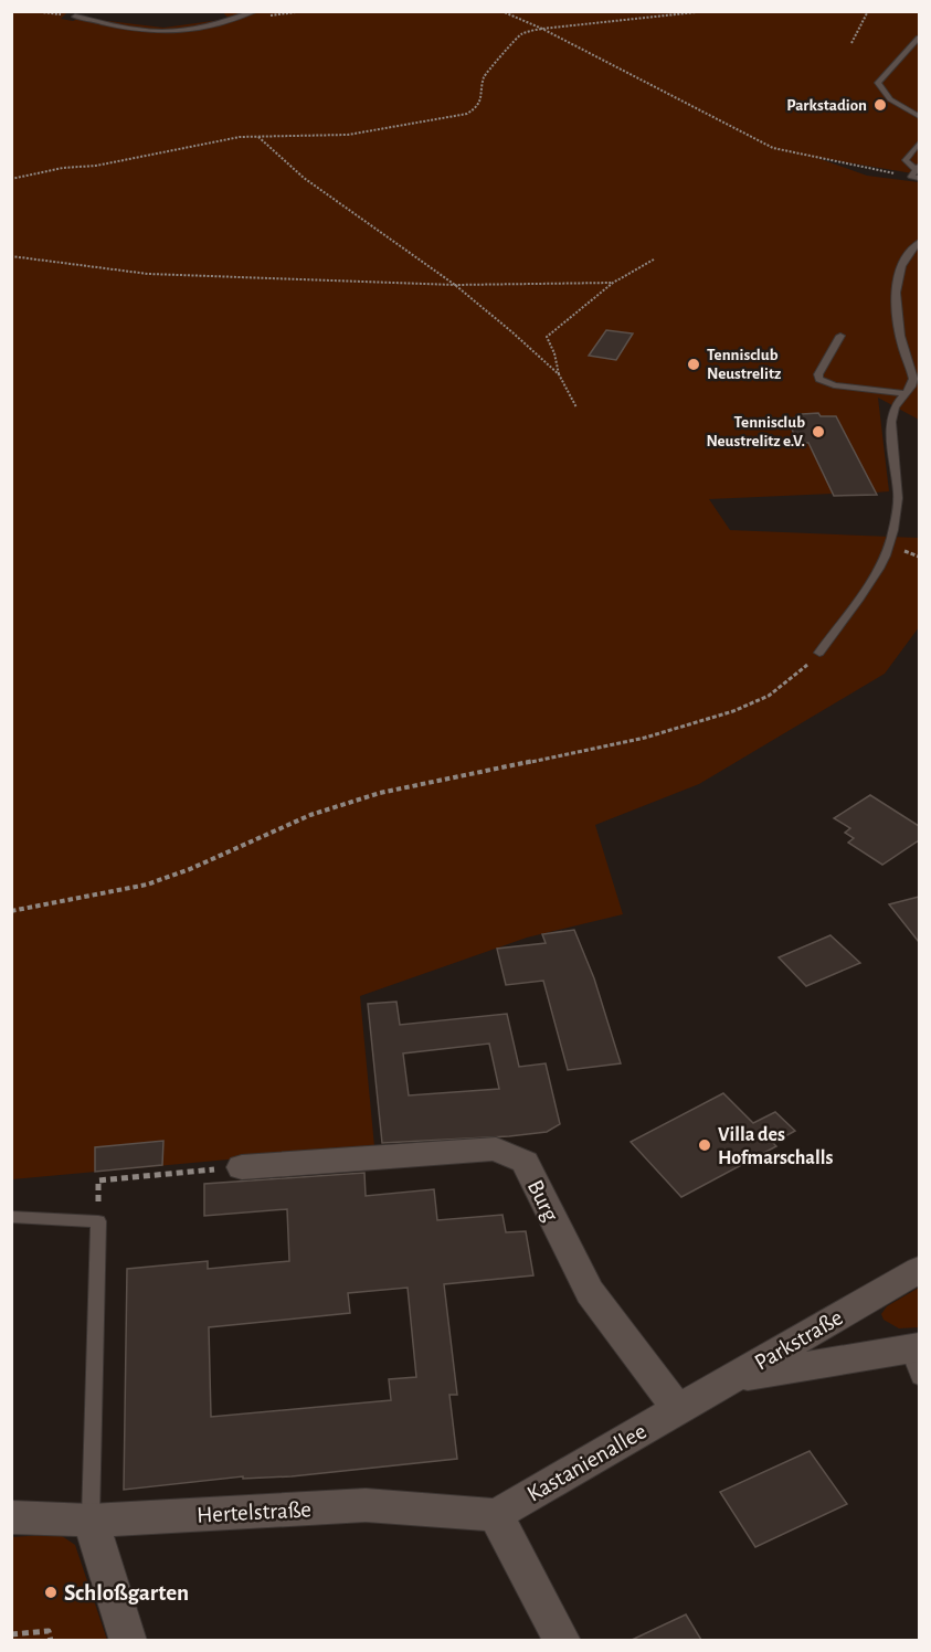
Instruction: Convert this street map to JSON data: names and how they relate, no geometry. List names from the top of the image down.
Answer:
{
  "streets": {
    "street": [
      "Burg",
      "Parkstraße",
      "Kastanienallee",
      "Hertelstraße"
    ]
  },
  "crossings": [
    ["Burg", "Parkstraße"],
    ["Burg", "Kastanienallee"],
    ["Parkstraße", "Kastanienallee"],
    ["Kastanienallee", "Hertelstraße"]
  ],
  "places": [
    "Parkstadion",
    "Tennisclub Neustrelitz",
    "Tennisclub Neustrelitz e.V.",
    "Villa des Hofmarschalls",
    "Schloßgarten"
  ]
}
